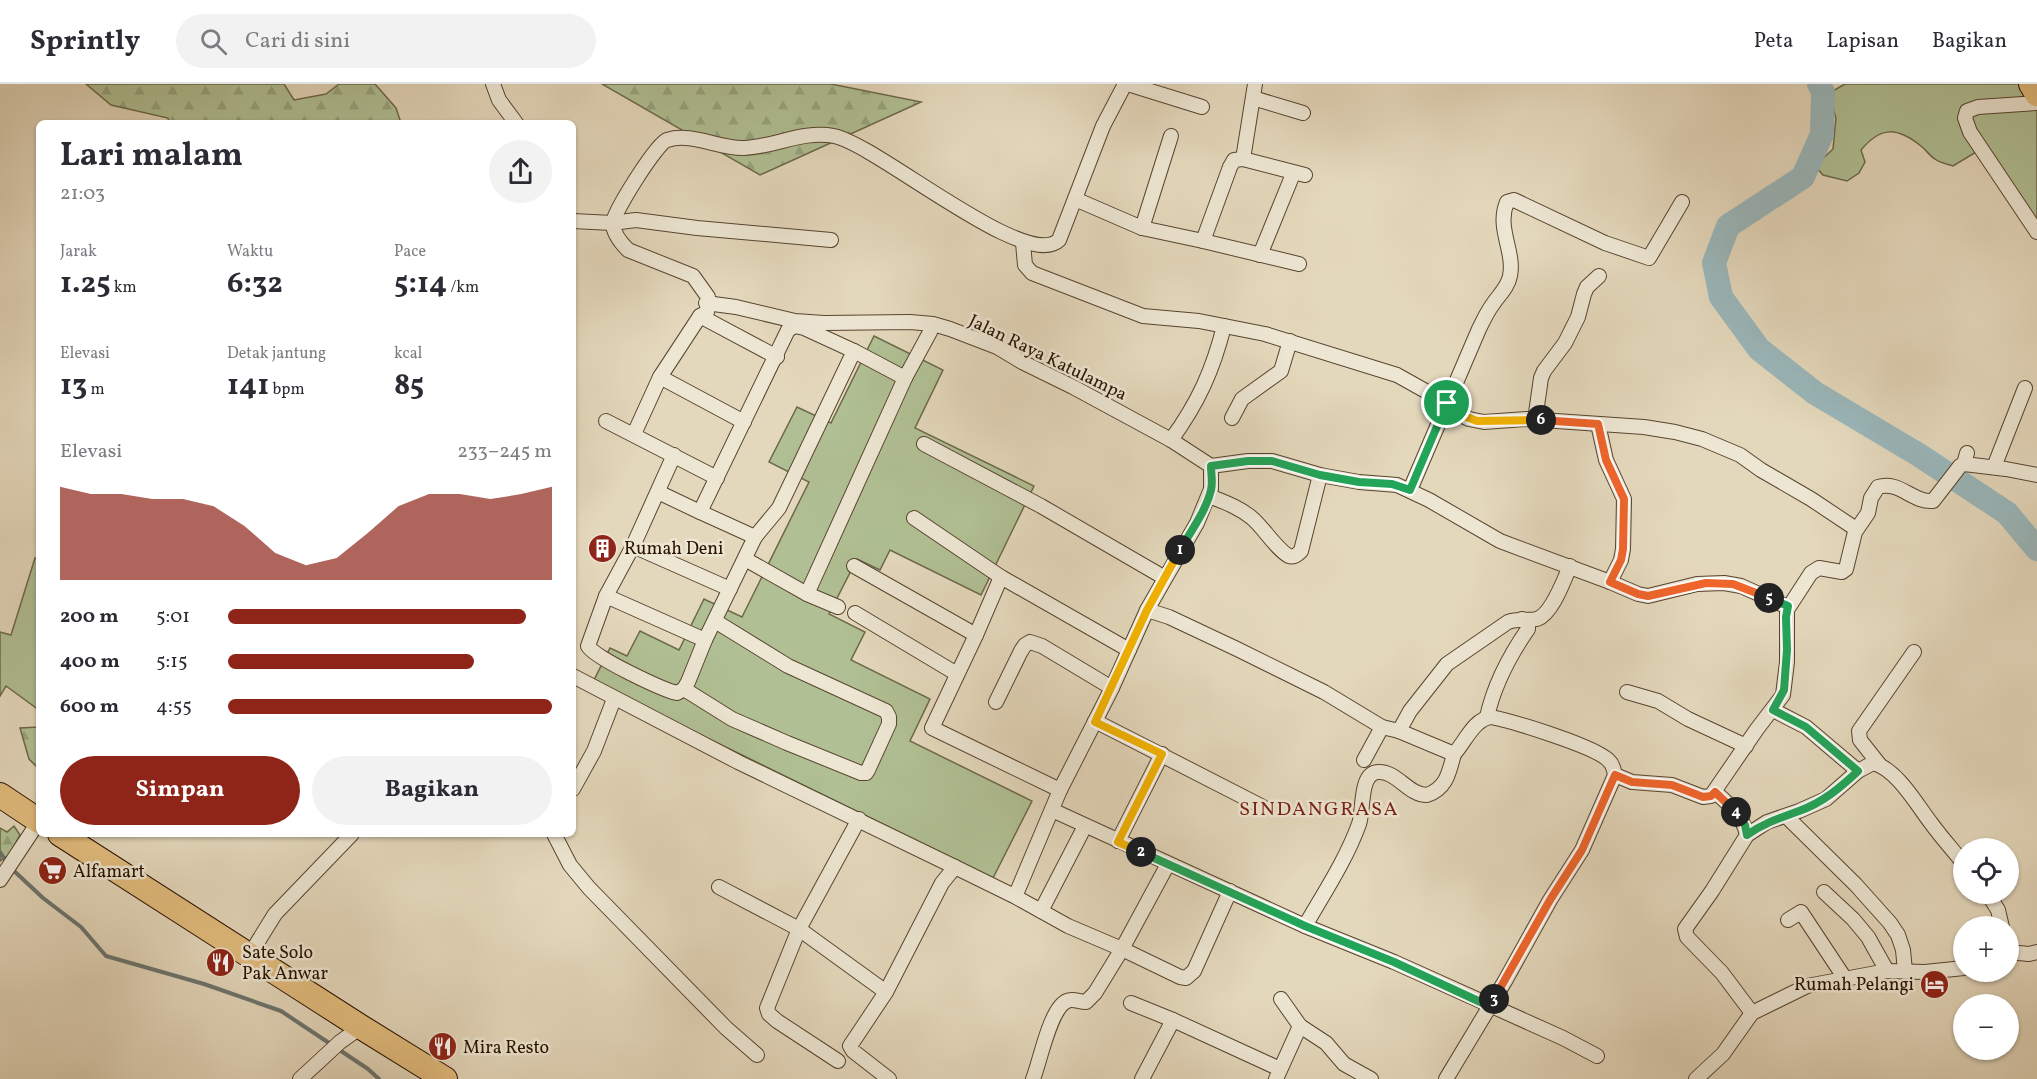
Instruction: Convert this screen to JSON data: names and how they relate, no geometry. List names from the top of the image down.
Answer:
{
  "streets": {
    "street": ["Jalan Raya Katulampa"]
  },
  "districts": ["SINDANGRASA"],
  "places": {
    "building": ["Rumah Deni"],
    "supermarket": ["Alfamart"],
    "restaurant": ["Sate Solo Pak Anwar", "Mira Resto"],
    "hotel": ["Rumah Pelangi"]
  },
  "page": {
    "header": "Sprintly",
    "search": "Cari di sini",
    "nav": ["Peta", "Lapisan", "Bagikan"],
    "heading": ["Lari malam", "21:03"],
    "stats": [
      ["Jarak", "1.25 km"],
      ["Waktu", "6:32"],
      ["Pace", "5:14 /km"],
      ["Elevasi", "13 m"],
      ["Detak jantung", "141 bpm"],
      ["kcal", "85"]
    ],
    "pins": [
      "6",
      "1",
      "5",
      "4",
      "2",
      "3"
    ],
    "chart": ["Elevasi", "233–245 m"],
    "list": [
      {
        "name": "200 m",
        "note": "5:01"
      },
      {
        "name": "400 m",
        "note": "5:15"
      },
      {
        "name": "600 m",
        "note": "4:55"
      }
    ],
    "buttons": ["Simpan", "Bagikan"],
    "map_buttons": ["+", "−"]
  }
}
